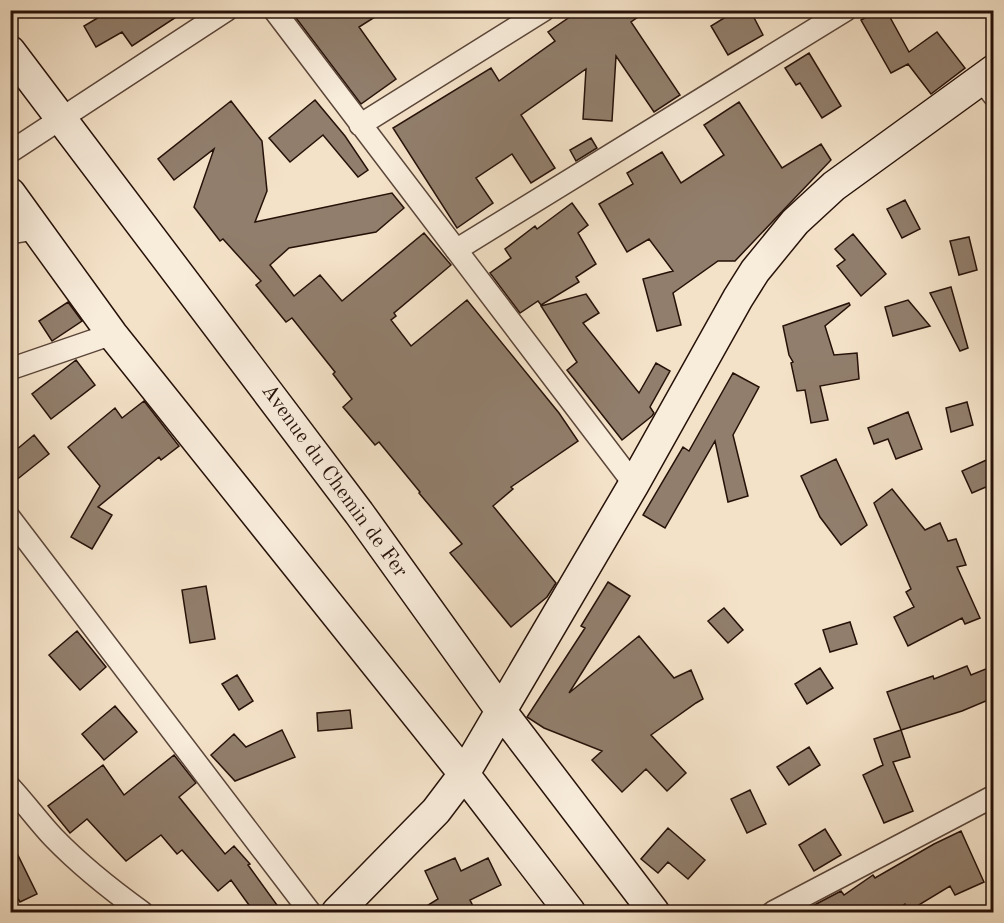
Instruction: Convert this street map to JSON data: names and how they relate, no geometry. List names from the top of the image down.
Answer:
{
  "streets": {
    "street": ["Avenue du Chemin de Fer"]
  }
}
